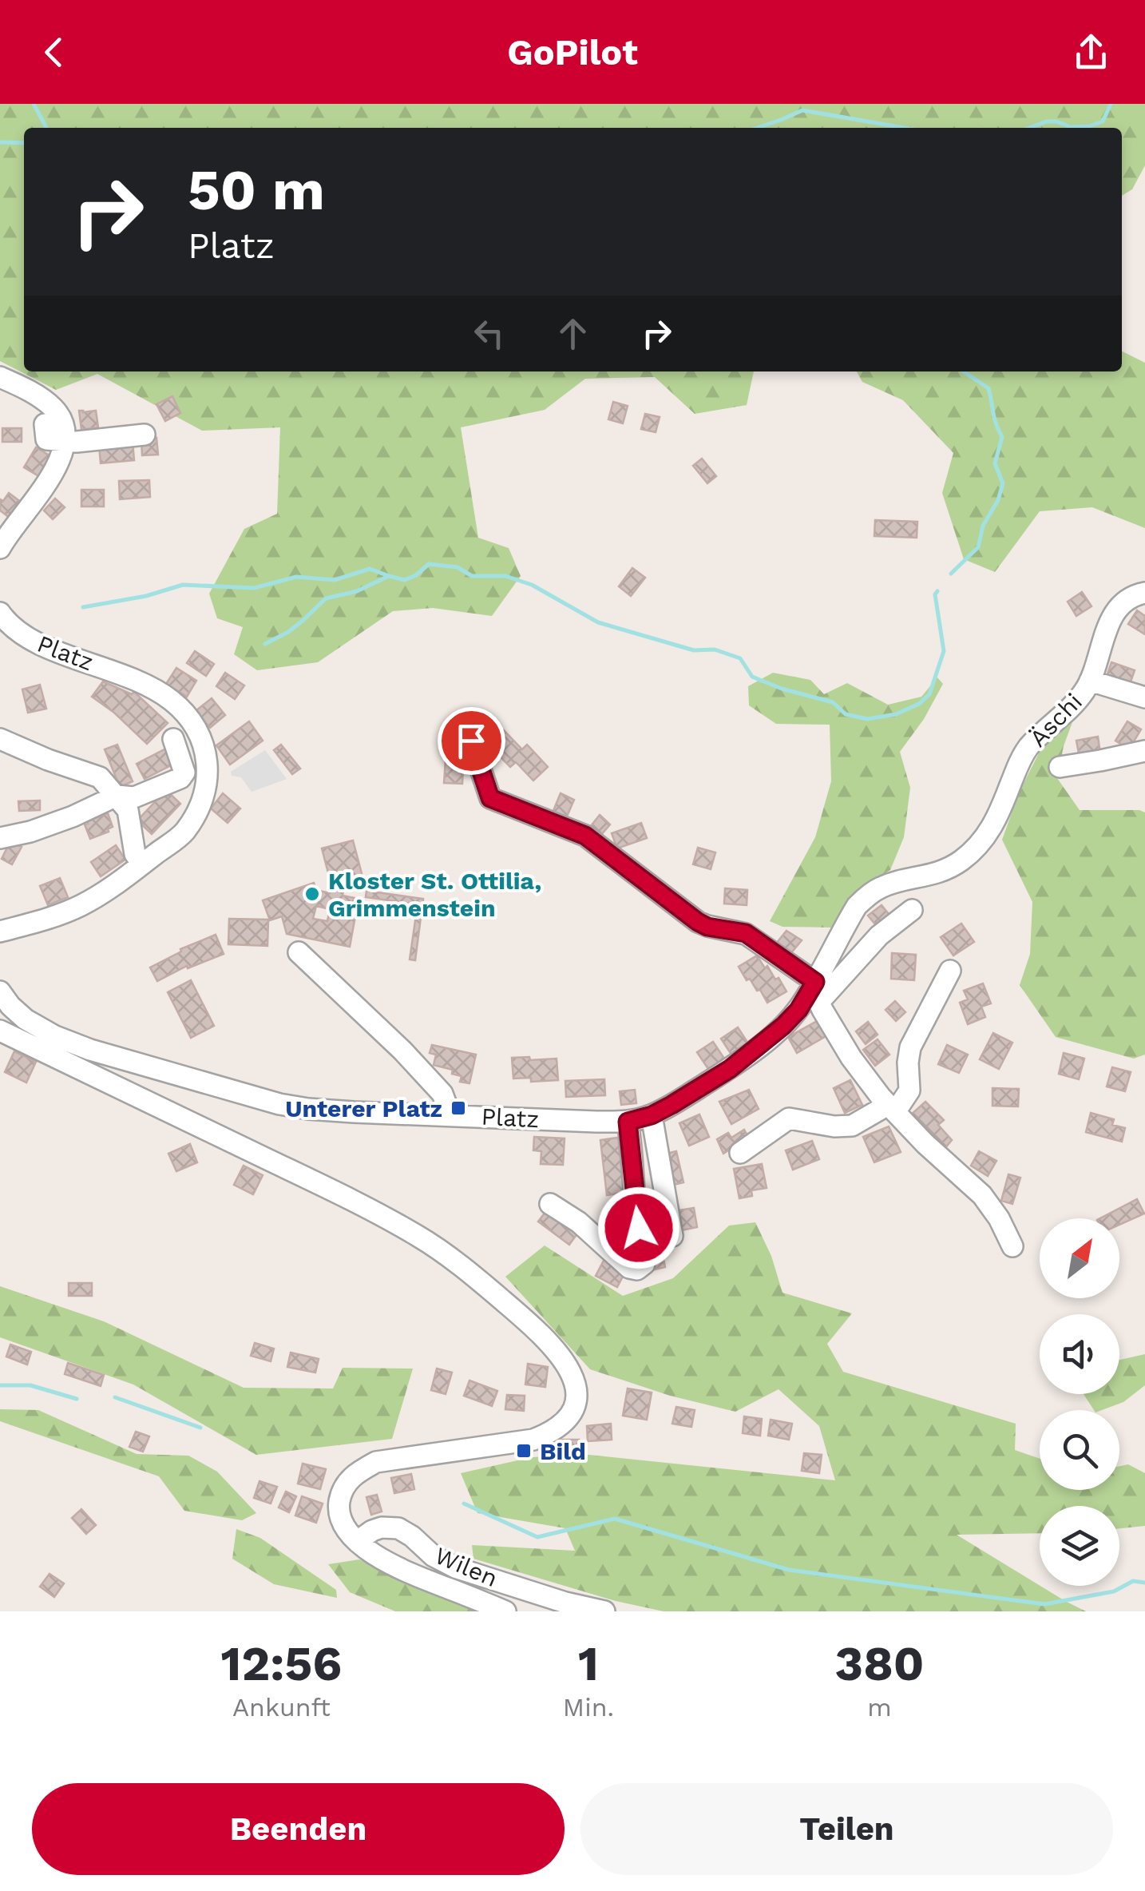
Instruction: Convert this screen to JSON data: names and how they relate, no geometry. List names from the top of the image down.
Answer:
{
  "streets": {
    "street": ["Platz", "Äschi", "Wilen"]
  },
  "crossings": [
    ["Platz", "Äschi"]
  ],
  "places": {
    "other": ["Kloster St. Ottilia, Grimmenstein"],
    "transit": ["Unterer Platz", "Bild"]
  },
  "north": "top right",
  "page": {
    "header": "GoPilot",
    "turn": ["50 m", "Platz"],
    "eta": [
      "12:56",
      "Ankunft",
      "1",
      "Min.",
      "380",
      "m"
    ],
    "buttons": ["Beenden", "Teilen"]
  }
}
